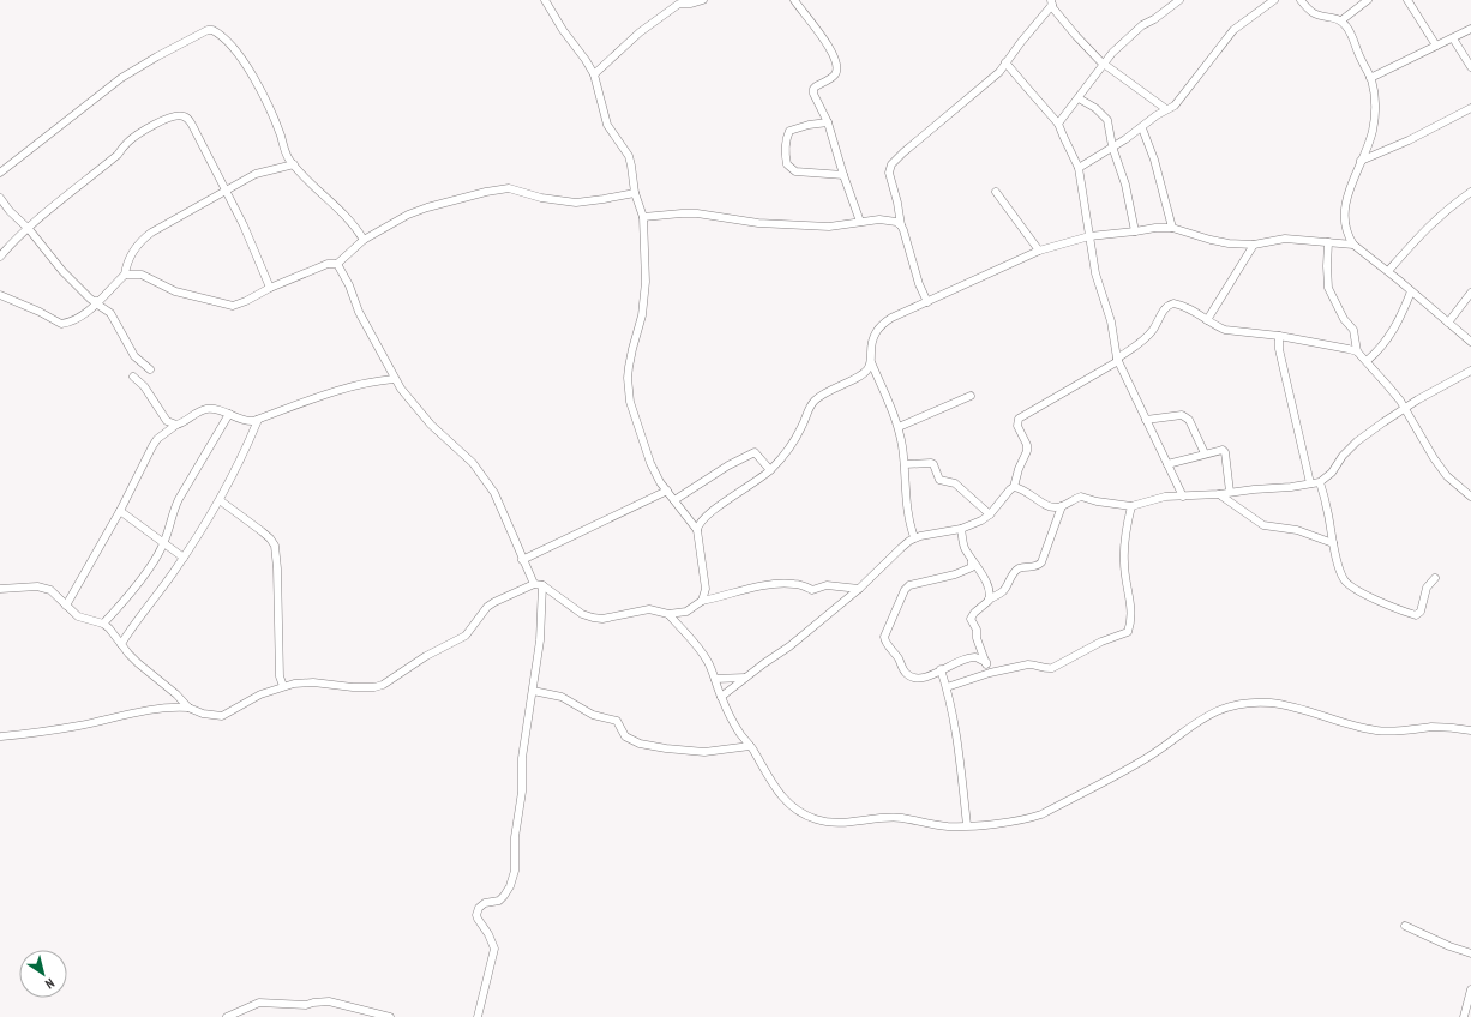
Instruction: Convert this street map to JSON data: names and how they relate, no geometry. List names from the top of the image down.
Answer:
{
  "north": "bottom right"
}
